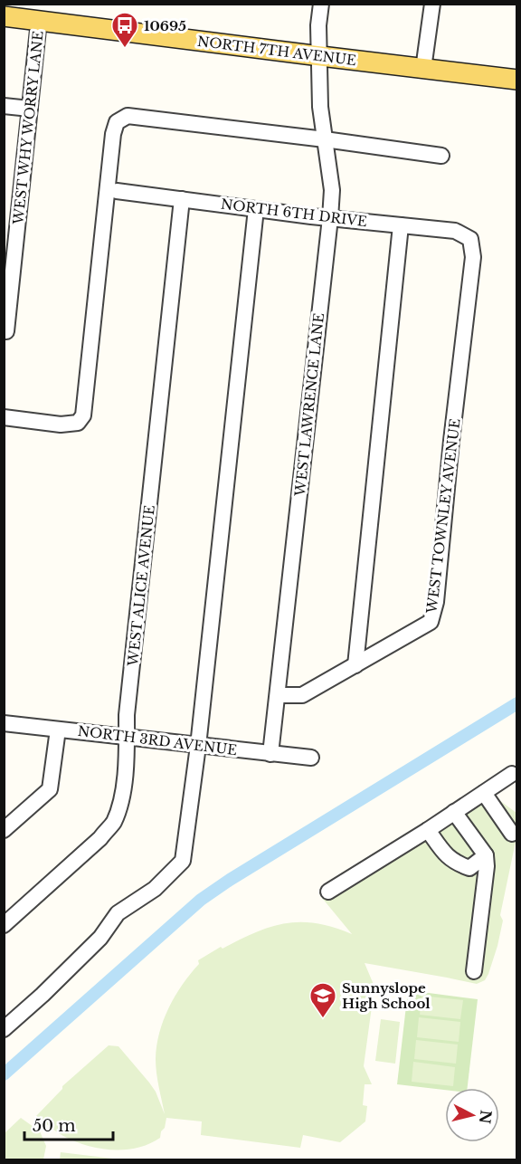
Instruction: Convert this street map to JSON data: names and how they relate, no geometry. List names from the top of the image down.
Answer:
{
  "streets": {
    "main road": ["NORTH 7TH AVENUE"],
    "street": [
      "WEST WHY WORRY LANE",
      "NORTH 6TH DRIVE",
      "WEST LAWRENCE LANE",
      "WEST TOWNLEY AVENUE",
      "WEST ALICE AVENUE",
      "NORTH 3RD AVENUE"
    ]
  },
  "crossings": [
    ["NORTH 7TH AVENUE", "WEST WHY WORRY LANE"],
    ["NORTH 7TH AVENUE", "WEST LAWRENCE LANE"],
    ["NORTH 6TH DRIVE", "WEST LAWRENCE LANE"],
    ["NORTH 6TH DRIVE", "WEST TOWNLEY AVENUE"],
    ["NORTH 6TH DRIVE", "WEST ALICE AVENUE"],
    ["WEST LAWRENCE LANE", "WEST TOWNLEY AVENUE"],
    ["WEST LAWRENCE LANE", "NORTH 3RD AVENUE"],
    ["WEST ALICE AVENUE", "NORTH 3RD AVENUE"]
  ],
  "places": {
    "bus stop": ["10695"],
    "school or university": ["Sunnyslope High School"]
  },
  "scale_bar": "50 m",
  "north": "right"
}
